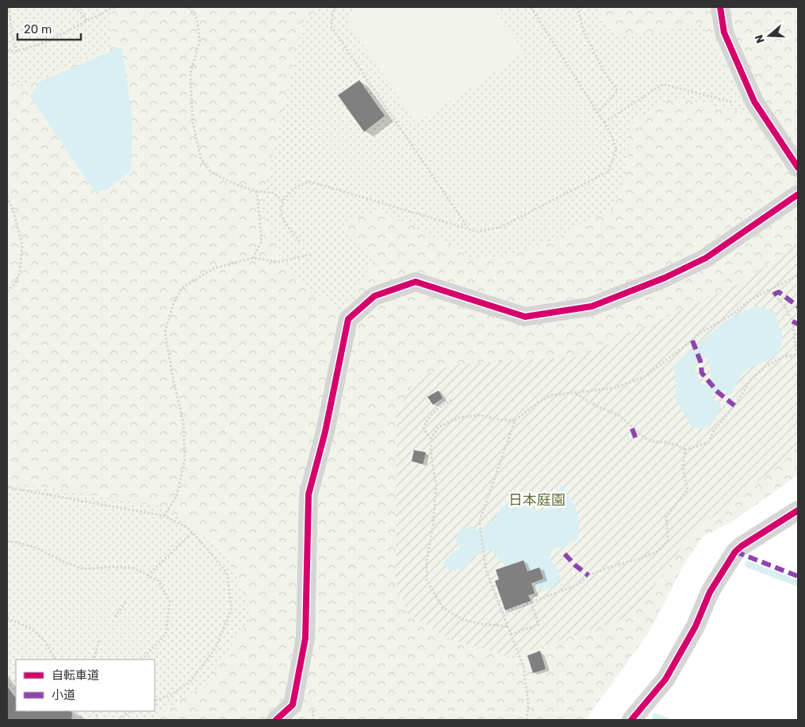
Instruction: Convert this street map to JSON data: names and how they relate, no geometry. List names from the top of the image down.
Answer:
{
  "parks": ["日本庭園"],
  "legend": ["自転車道", "小道"],
  "scale_bar": "20 m",
  "north": "left"
}
